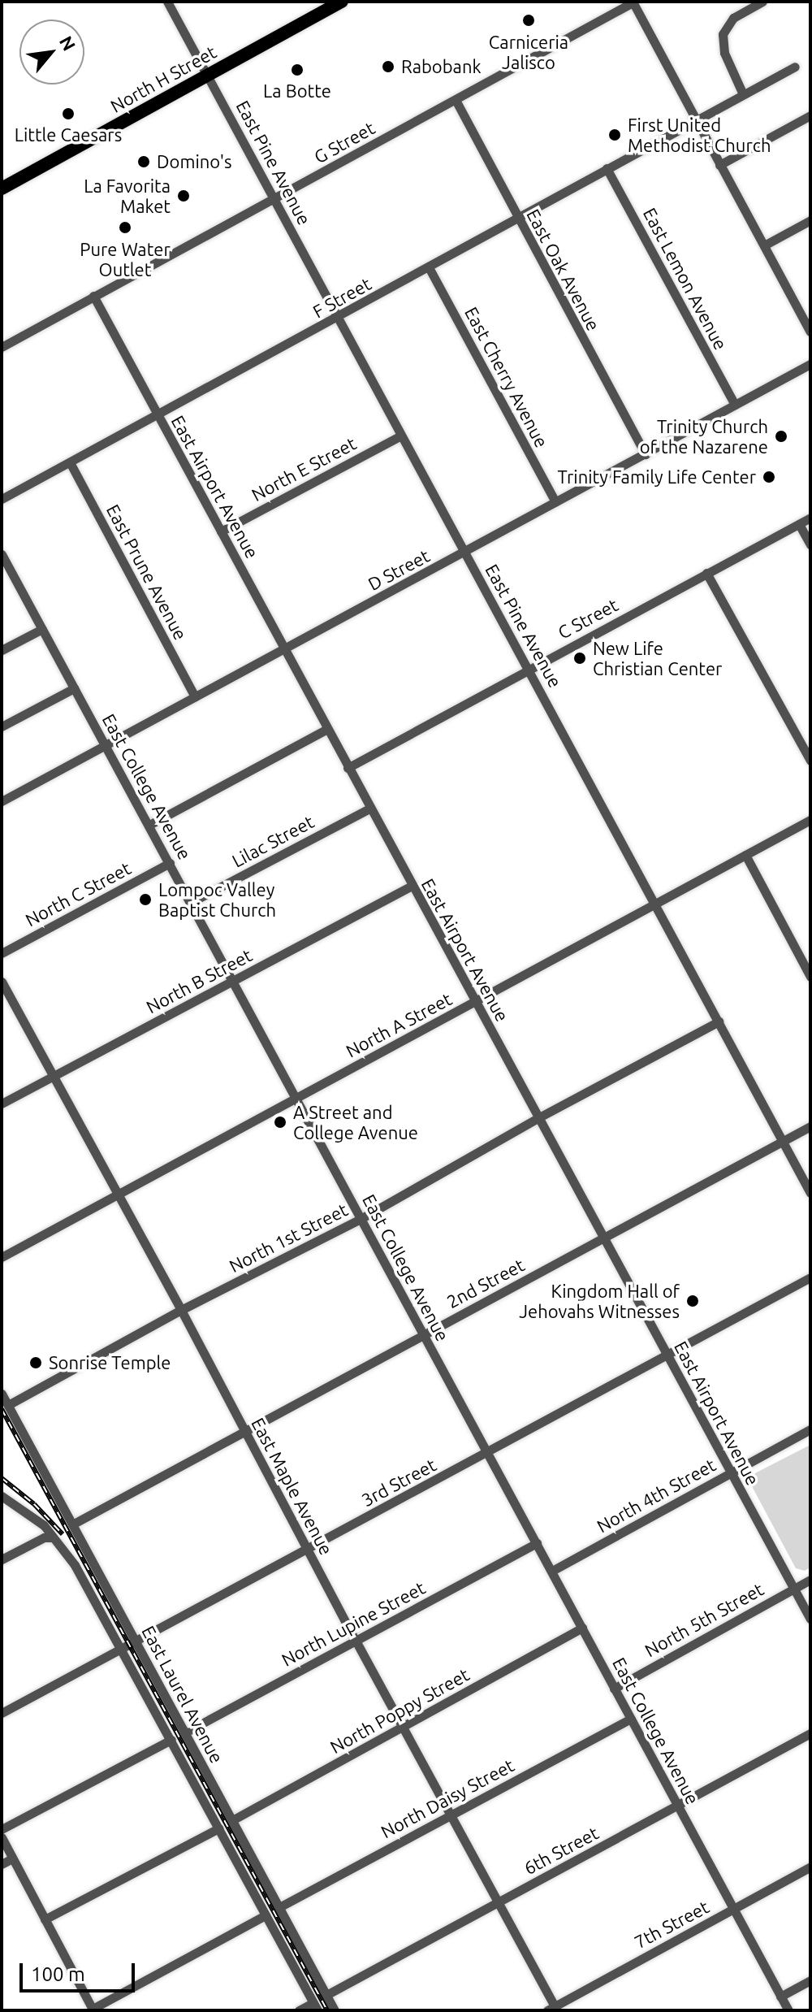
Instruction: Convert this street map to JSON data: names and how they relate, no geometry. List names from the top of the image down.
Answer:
{
  "streets": {
    "highway": ["North H Street"],
    "street": [
      "G Street",
      "East Pine Avenue",
      "East Oak Avenue",
      "East Lemon Avenue",
      "F Street",
      "East Cherry Avenue",
      "North E Street",
      "East Airport Avenue",
      "D Street",
      "East Prune Avenue",
      "C Street",
      "East College Avenue",
      "Lilac Street",
      "North C Street",
      "North B Street",
      "North A Street",
      "North 1st Street",
      "2nd Street",
      "3rd Street",
      "East Maple Avenue",
      "North 4th Street",
      "North 5th Street",
      "North Lupine Street",
      "East Laurel Avenue",
      "North Poppy Street",
      "North Daisy Street",
      "6th Street",
      "7th Street"
    ]
  },
  "crossings": [
    ["North H Street", "East Pine Avenue"],
    ["G Street", "East Pine Avenue"],
    ["G Street", "East Oak Avenue"],
    ["G Street", "East Airport Avenue"],
    ["East Pine Avenue", "F Street"],
    ["East Pine Avenue", "North E Street"],
    ["East Pine Avenue", "D Street"],
    ["East Pine Avenue", "C Street"],
    ["East Pine Avenue", "North A Street"],
    ["East Pine Avenue", "North 1st Street"],
    ["East Pine Avenue", "2nd Street"],
    ["East Oak Avenue", "F Street"],
    ["East Oak Avenue", "D Street"],
    ["East Lemon Avenue", "F Street"],
    ["East Lemon Avenue", "D Street"],
    ["F Street", "East Cherry Avenue"],
    ["F Street", "East Airport Avenue"],
    ["F Street", "East Prune Avenue"],
    ["East Cherry Avenue", "D Street"],
    ["North E Street", "East Airport Avenue"],
    ["East Airport Avenue", "D Street"],
    ["East Airport Avenue", "C Street"],
    ["East Airport Avenue", "Lilac Street"],
    ["East Airport Avenue", "North B Street"],
    ["East Airport Avenue", "North A Street"],
    ["East Airport Avenue", "North 1st Street"],
    ["East Airport Avenue", "2nd Street"],
    ["East Airport Avenue", "3rd Street"],
    ["East Airport Avenue", "North 4th Street"],
    ["East Airport Avenue", "North 5th Street"],
    ["D Street", "East Prune Avenue"],
    ["D Street", "East College Avenue"],
    ["East College Avenue", "Lilac Street"],
    ["East College Avenue", "North C Street"],
    ["East College Avenue", "North B Street"],
    ["East College Avenue", "North A Street"],
    ["East College Avenue", "North 1st Street"],
    ["East College Avenue", "2nd Street"],
    ["East College Avenue", "3rd Street"],
    ["East College Avenue", "North 4th Street"],
    ["East College Avenue", "North 5th Street"],
    ["East College Avenue", "North Lupine Street"],
    ["East College Avenue", "North Poppy Street"],
    ["East College Avenue", "North Daisy Street"],
    ["East College Avenue", "6th Street"],
    ["East College Avenue", "7th Street"],
    ["North B Street", "East Maple Avenue"],
    ["North A Street", "East Maple Avenue"],
    ["North 1st Street", "East Maple Avenue"],
    ["North 1st Street", "East Laurel Avenue"],
    ["2nd Street", "East Maple Avenue"],
    ["2nd Street", "East Laurel Avenue"],
    ["3rd Street", "East Maple Avenue"],
    ["3rd Street", "East Laurel Avenue"],
    ["East Maple Avenue", "North Lupine Street"],
    ["East Maple Avenue", "North Poppy Street"],
    ["East Maple Avenue", "North Daisy Street"],
    ["East Maple Avenue", "6th Street"],
    ["East Maple Avenue", "7th Street"],
    ["North Lupine Street", "East Laurel Avenue"],
    ["East Laurel Avenue", "North Poppy Street"],
    ["East Laurel Avenue", "North Daisy Street"],
    ["East Laurel Avenue", "6th Street"]
  ],
  "places": [
    "Carniceria Jalisco",
    "Rabobank",
    "La Botte",
    "Little Caesars",
    "First United Methodist Church",
    "Domino's",
    "La Favorita Maket",
    "Pure Water Outlet",
    "Trinity Church of the Nazarene",
    "Trinity Family Life Center",
    "New Life Christian Center",
    "Lompoc Valley Baptist Church",
    "A Street and College Avenue",
    "Kingdom Hall of Jehovahs Witnesses",
    "Sonrise Temple"
  ],
  "scale_bar": "100 m",
  "north": "top right"
}
